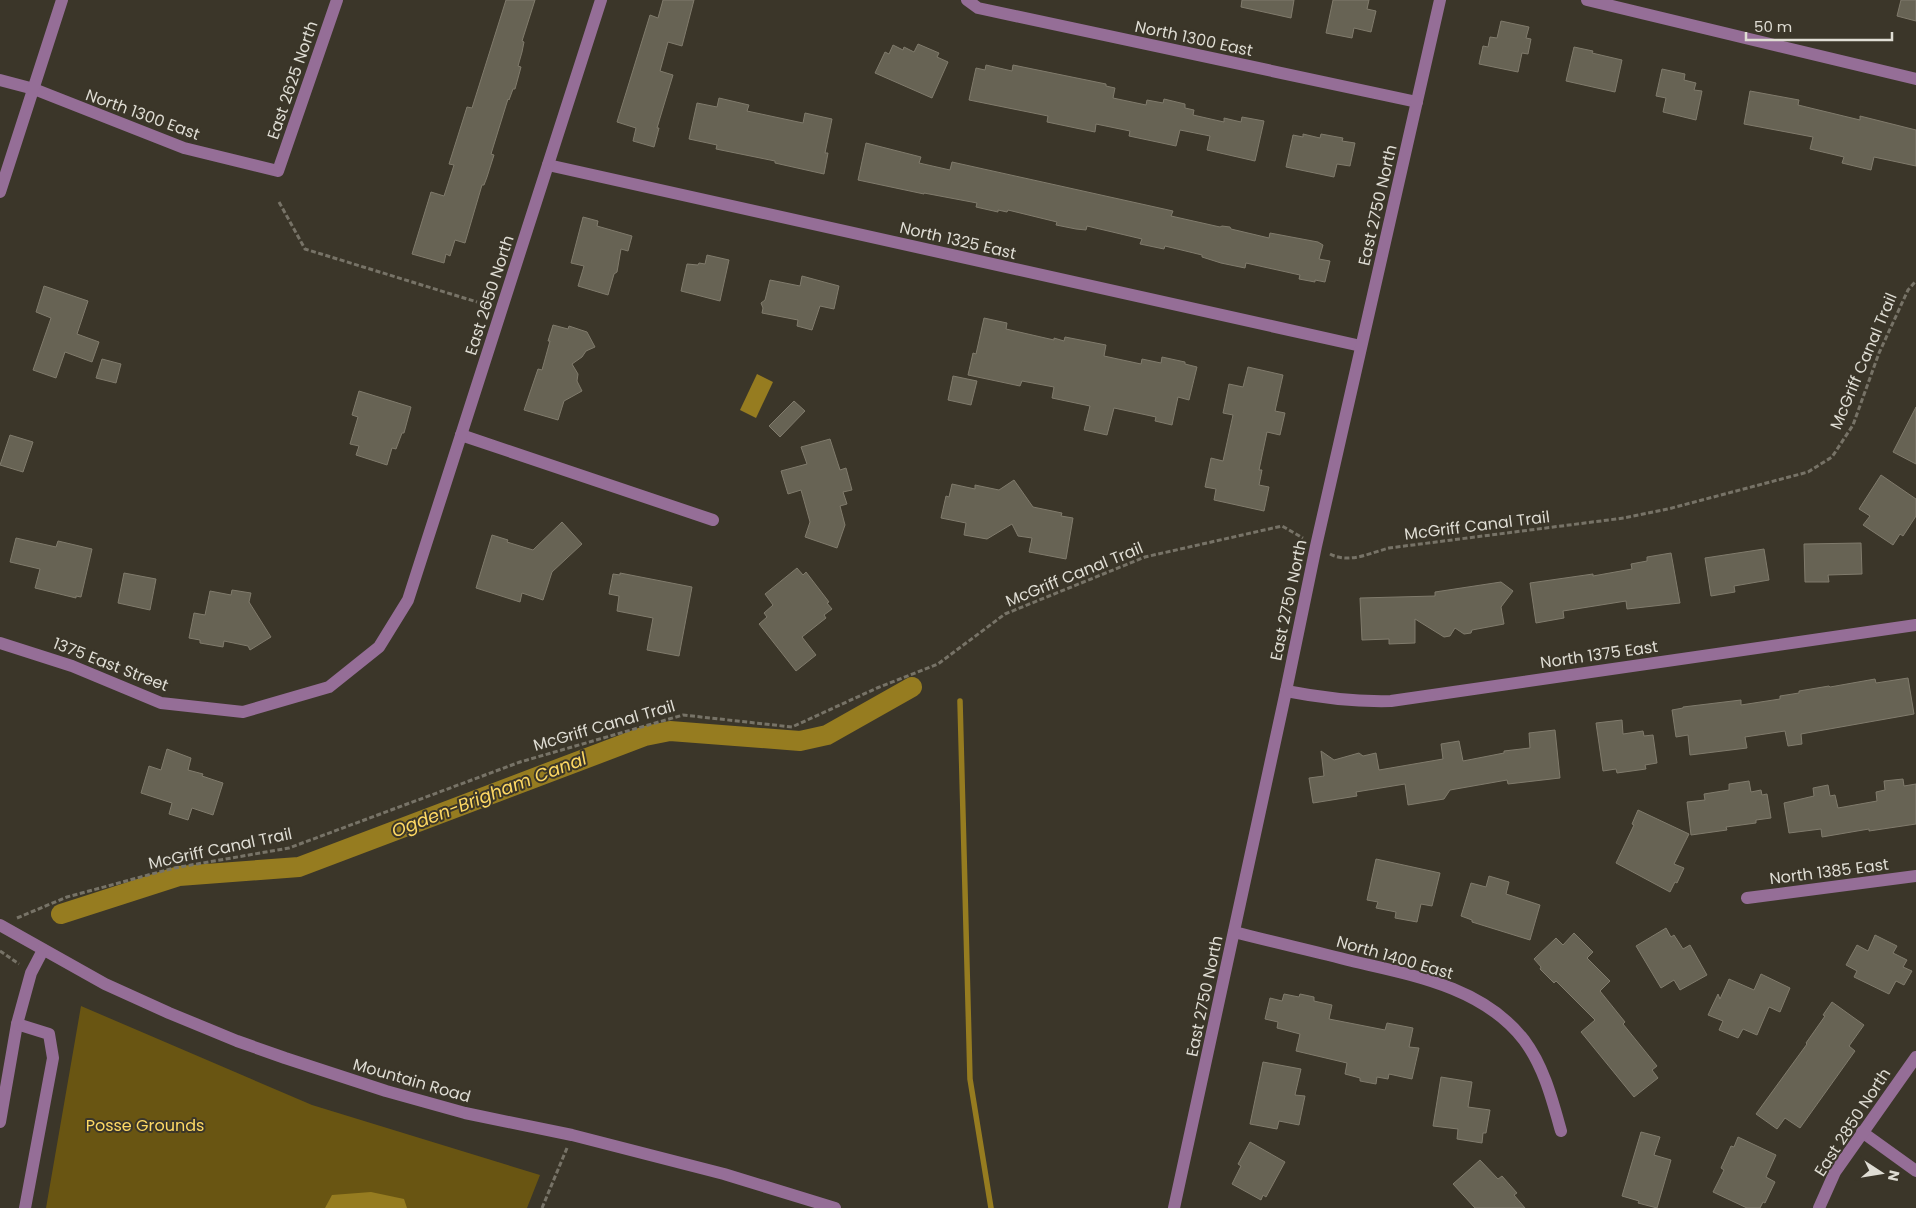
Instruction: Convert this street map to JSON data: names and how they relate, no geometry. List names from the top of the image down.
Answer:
{
  "streets": {
    "street": [
      "North 1300 East",
      "East 2625 North",
      "East 2750 North",
      "North 1325 East",
      "East 2650 North",
      "North 1375 East",
      "1375 East Street",
      "North 1385 East",
      "North 1400 East",
      "Mountain Road",
      "East 2850 North"
    ],
    "path": ["McGriff Canal Trail"]
  },
  "crossings": [
    ["North 1300 East", "East 2625 North"],
    ["North 1300 East", "East 2750 North"],
    ["East 2750 North", "North 1325 East"],
    ["East 2750 North", "McGriff Canal Trail"],
    ["East 2750 North", "North 1375 East"],
    ["East 2750 North", "North 1400 East"],
    ["North 1325 East", "East 2650 North"],
    ["East 2650 North", "1375 East Street"]
  ],
  "water": ["Ogden-Brigham Canal"],
  "parks": ["Posse Grounds"],
  "scale_bar": "50 m",
  "north": "right"
}
